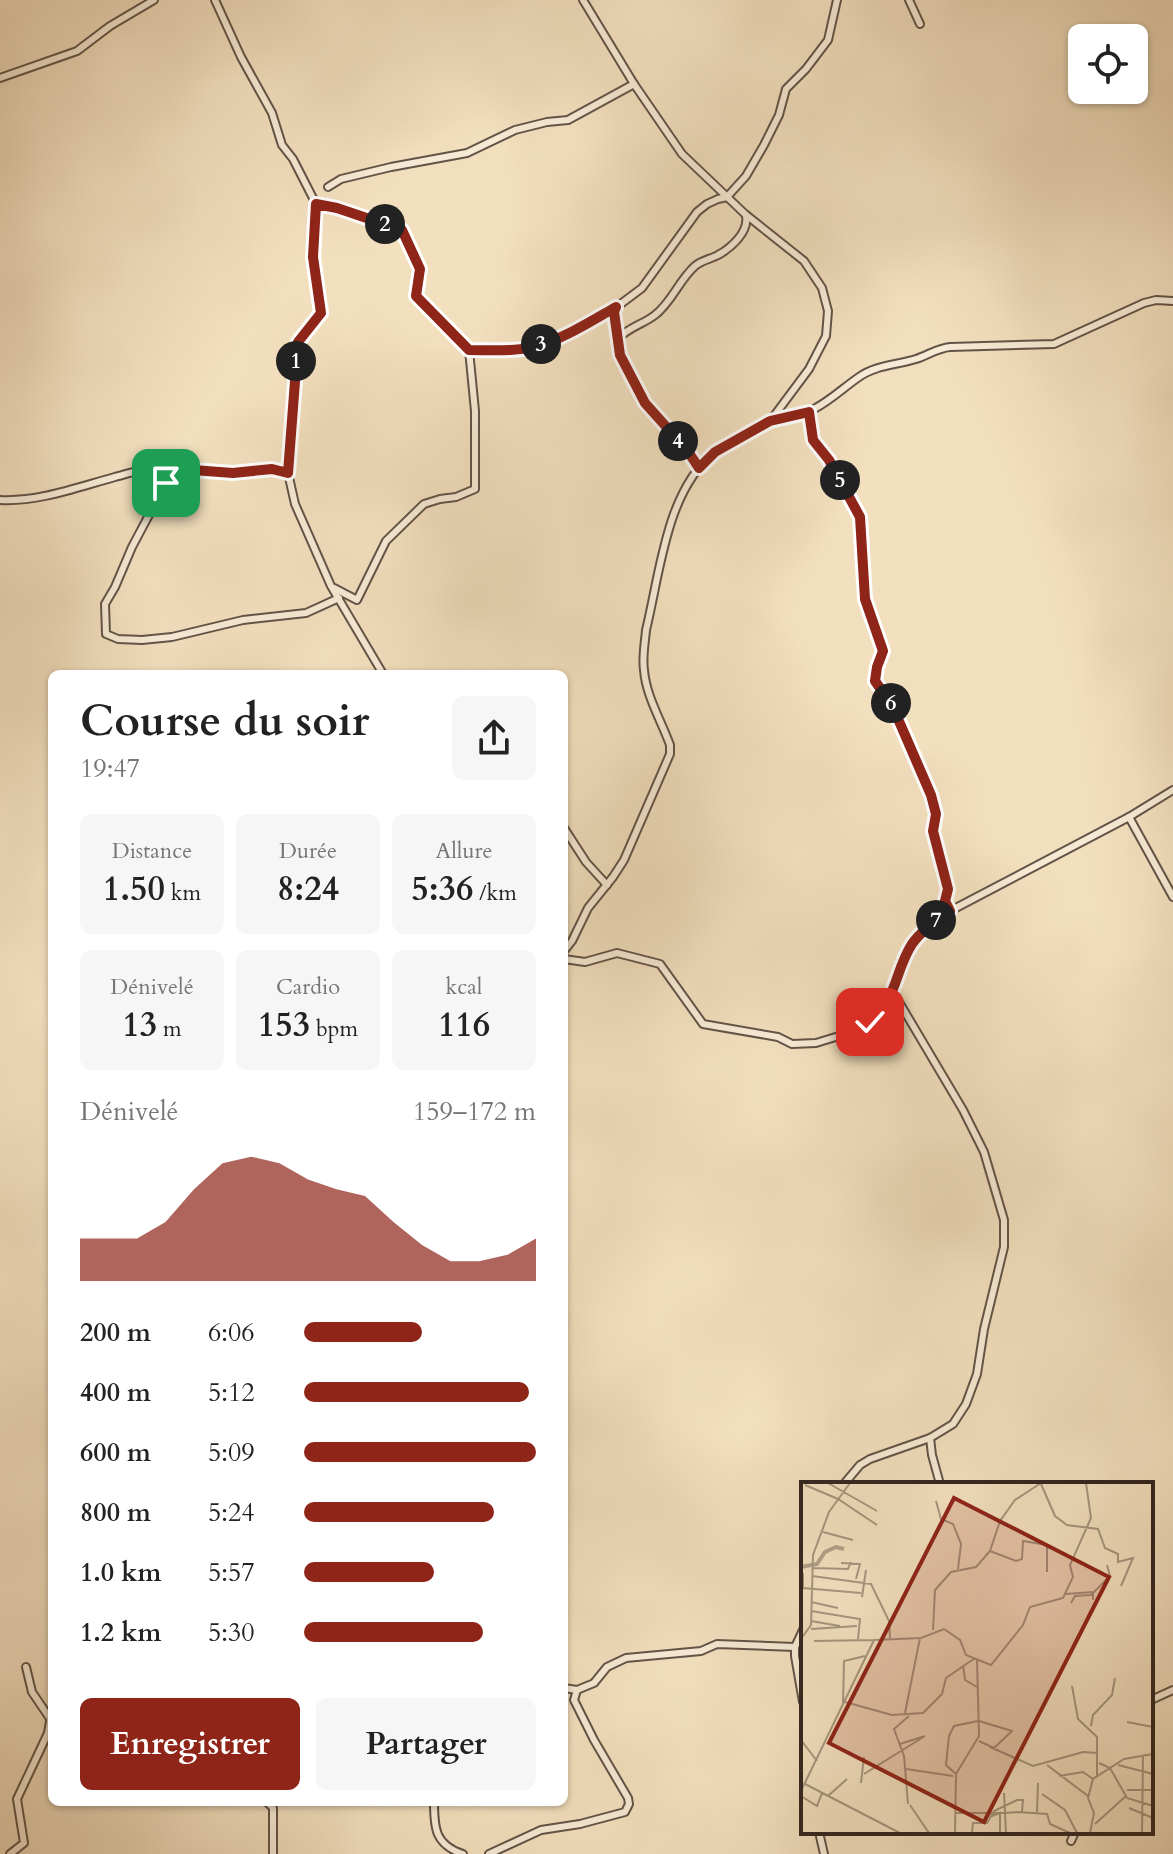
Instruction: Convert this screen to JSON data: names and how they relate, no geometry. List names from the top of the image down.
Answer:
{
  "page": {
    "pins": [
      "2",
      "3",
      "1",
      "4",
      "5",
      "6",
      "7"
    ],
    "heading": ["Course du soir", "19:47"],
    "stats": [
      ["Distance", "1.50 km"],
      ["Durée", "8:24"],
      ["Allure", "5:36 /km"],
      ["Dénivelé", "13 m"],
      ["Cardio", "153 bpm"],
      ["kcal", "116"]
    ],
    "chart": ["Dénivelé", "159–172 m"],
    "list": [
      {
        "name": "200 m",
        "note": "6:06"
      },
      {
        "name": "400 m",
        "note": "5:12"
      },
      {
        "name": "600 m",
        "note": "5:09"
      },
      {
        "name": "800 m",
        "note": "5:24"
      },
      {
        "name": "1.0 km",
        "note": "5:57"
      },
      {
        "name": "1.2 km",
        "note": "5:30"
      }
    ],
    "buttons": ["Enregistrer", "Partager"]
  }
}
